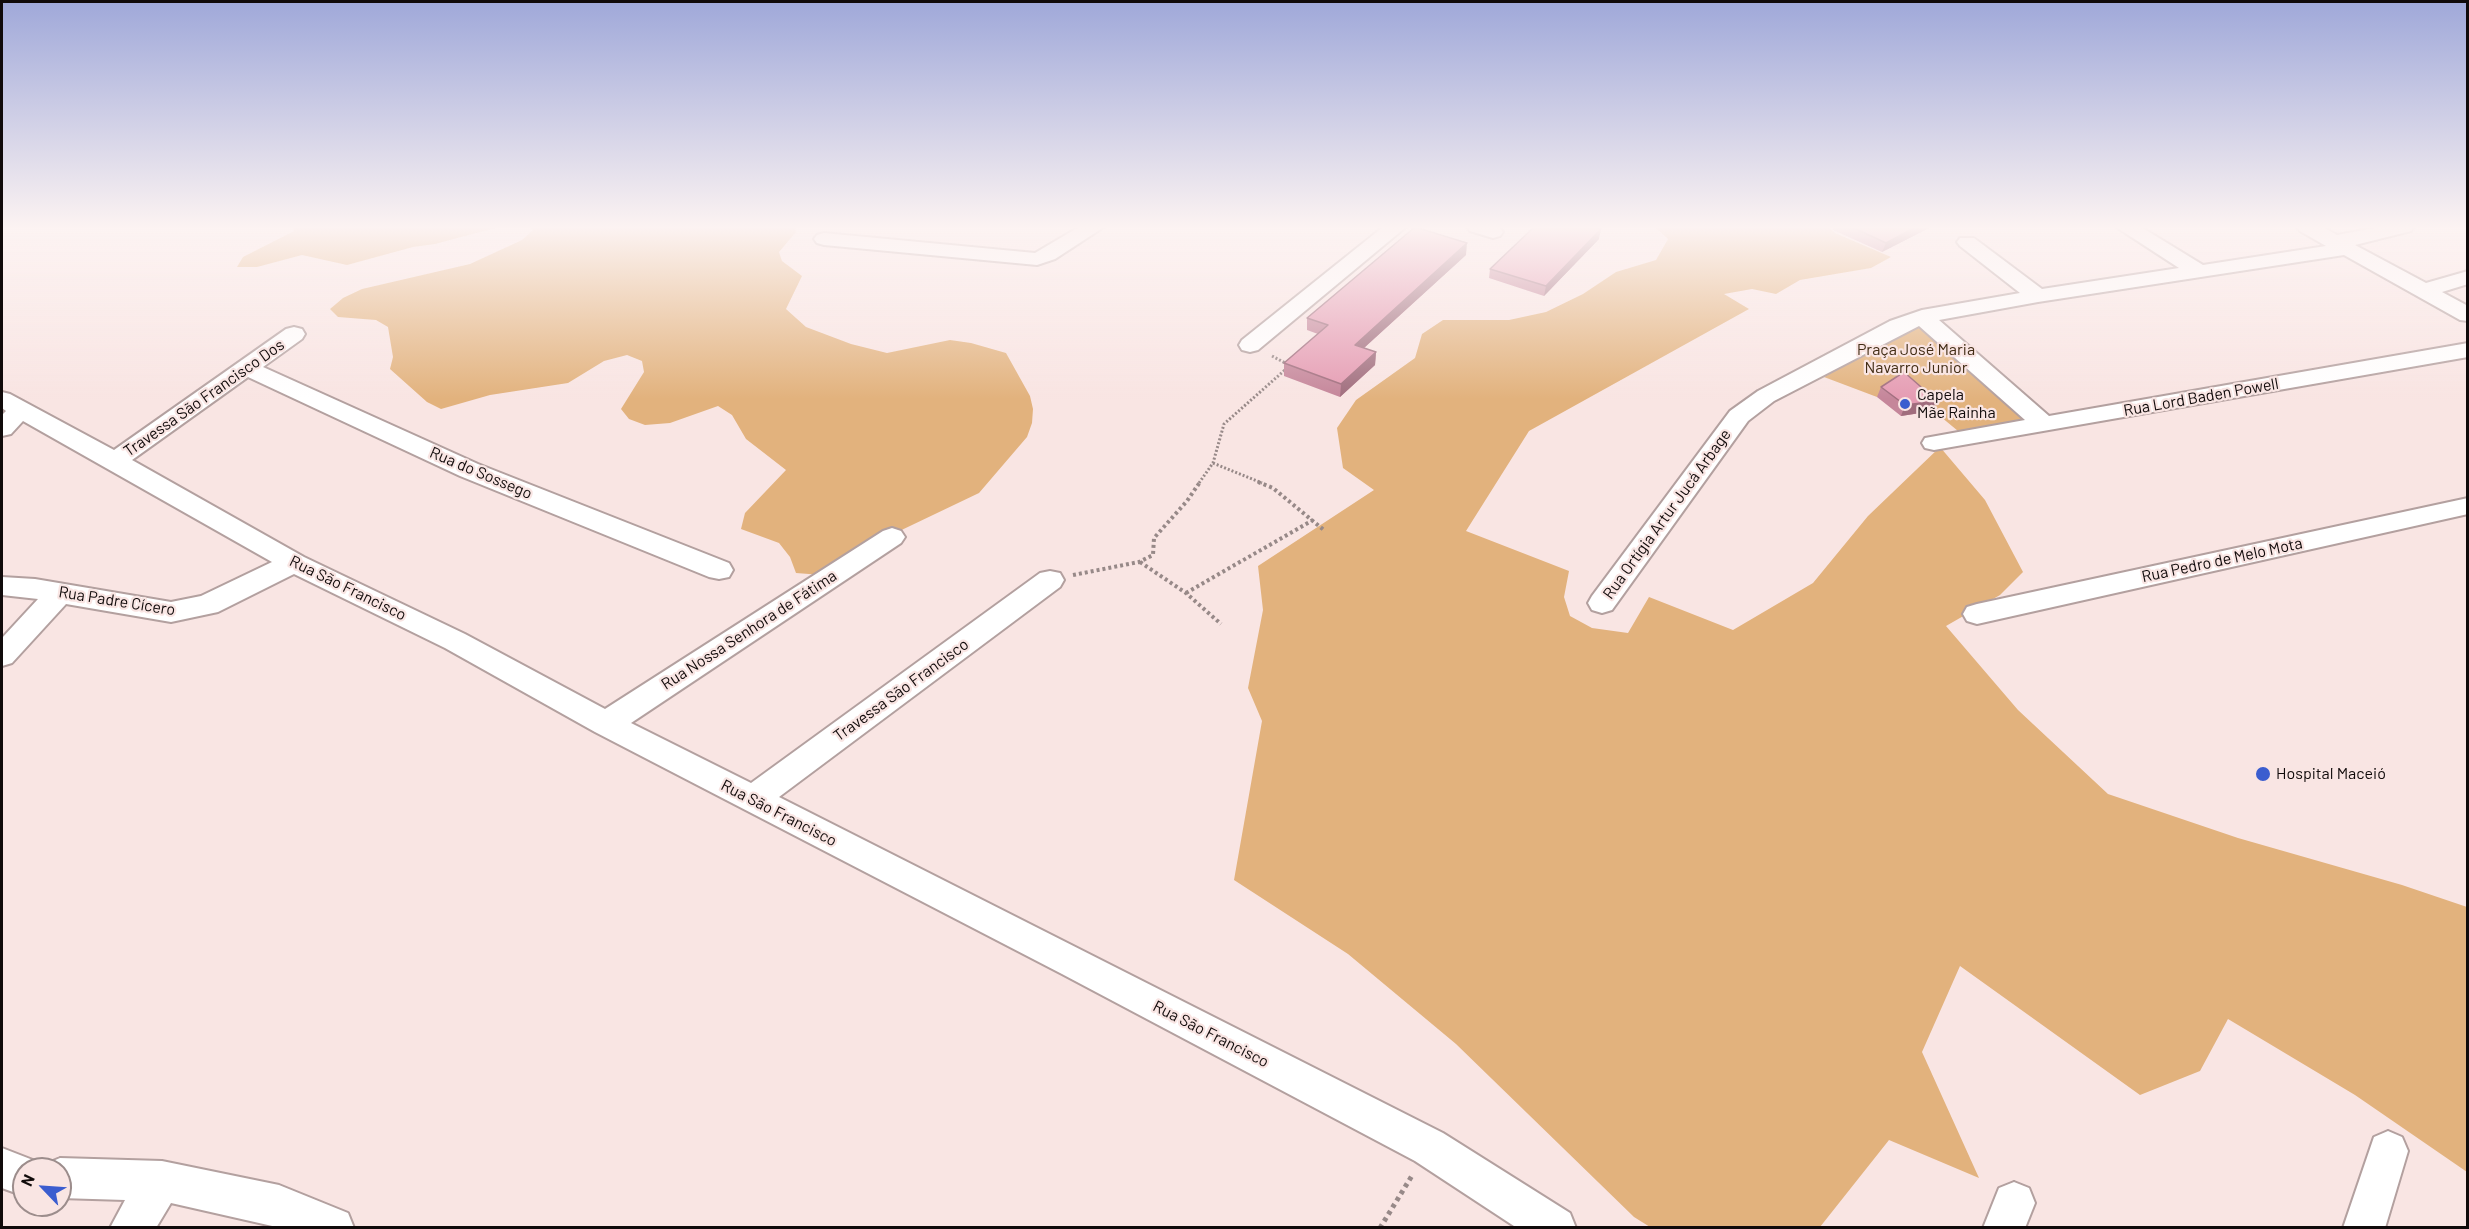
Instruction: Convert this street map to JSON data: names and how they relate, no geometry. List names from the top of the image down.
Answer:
{
  "streets": {
    "street": [
      "Rua Lord Baden Powell",
      "Travessa São Francisco Dos",
      "Rua do Sossego",
      "Rua Ortígia Artur Jucá Arbage",
      "Rua Pedro de Melo Mota",
      "Rua São Francisco",
      "Rua Padre Cícero",
      "Rua Nossa Senhora de Fátima",
      "Travessa São Francisco"
    ]
  },
  "crossings": [
    ["Travessa São Francisco Dos", "Rua do Sossego"],
    ["Travessa São Francisco Dos", "Rua São Francisco"],
    ["Rua São Francisco", "Rua Padre Cícero"],
    ["Rua São Francisco", "Rua Nossa Senhora de Fátima"],
    ["Rua São Francisco", "Travessa São Francisco"]
  ],
  "parks": ["Praça José Maria Navarro Junior"],
  "places": ["Capela Mãe Rainha", "Hospital Maceió"],
  "north": "top left"
}
